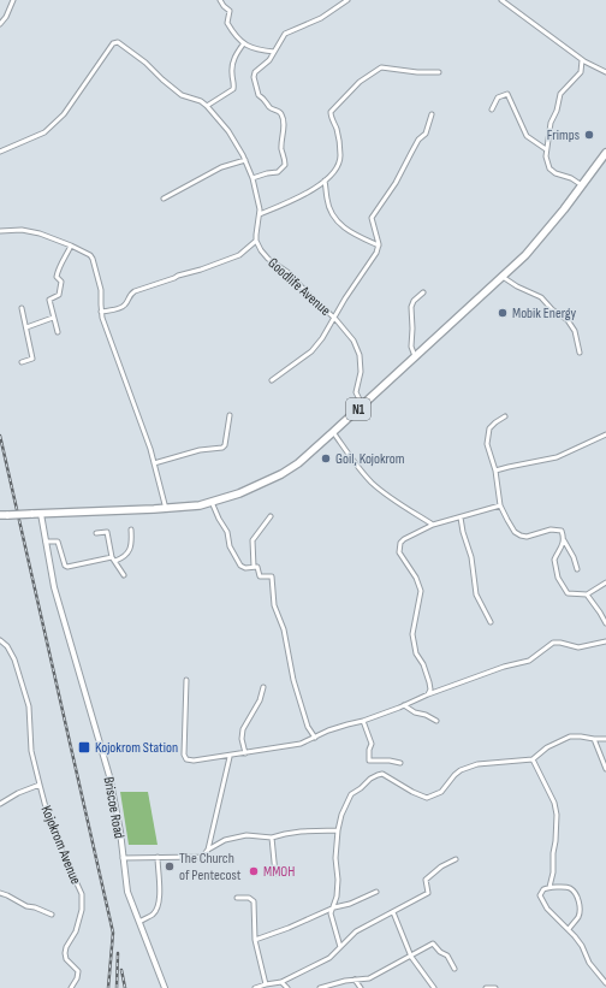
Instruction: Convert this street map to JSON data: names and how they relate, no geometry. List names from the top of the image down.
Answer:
{
  "streets": {
    "highway": ["N1"],
    "street": ["Goodlife Avenue", "Briscoe Road", "Kojokrom Avenue"]
  },
  "crossings": [
    ["Goodlife Avenue", "N1"],
    ["N1", "Briscoe Road"]
  ],
  "places": {
    "other": [
      "Frimps",
      "Mobik Energy",
      "Goil, Kojokrom",
      "The Church of Pentecost",
      "MMOH"
    ],
    "transit": ["Kojokrom Station"]
  }
}
